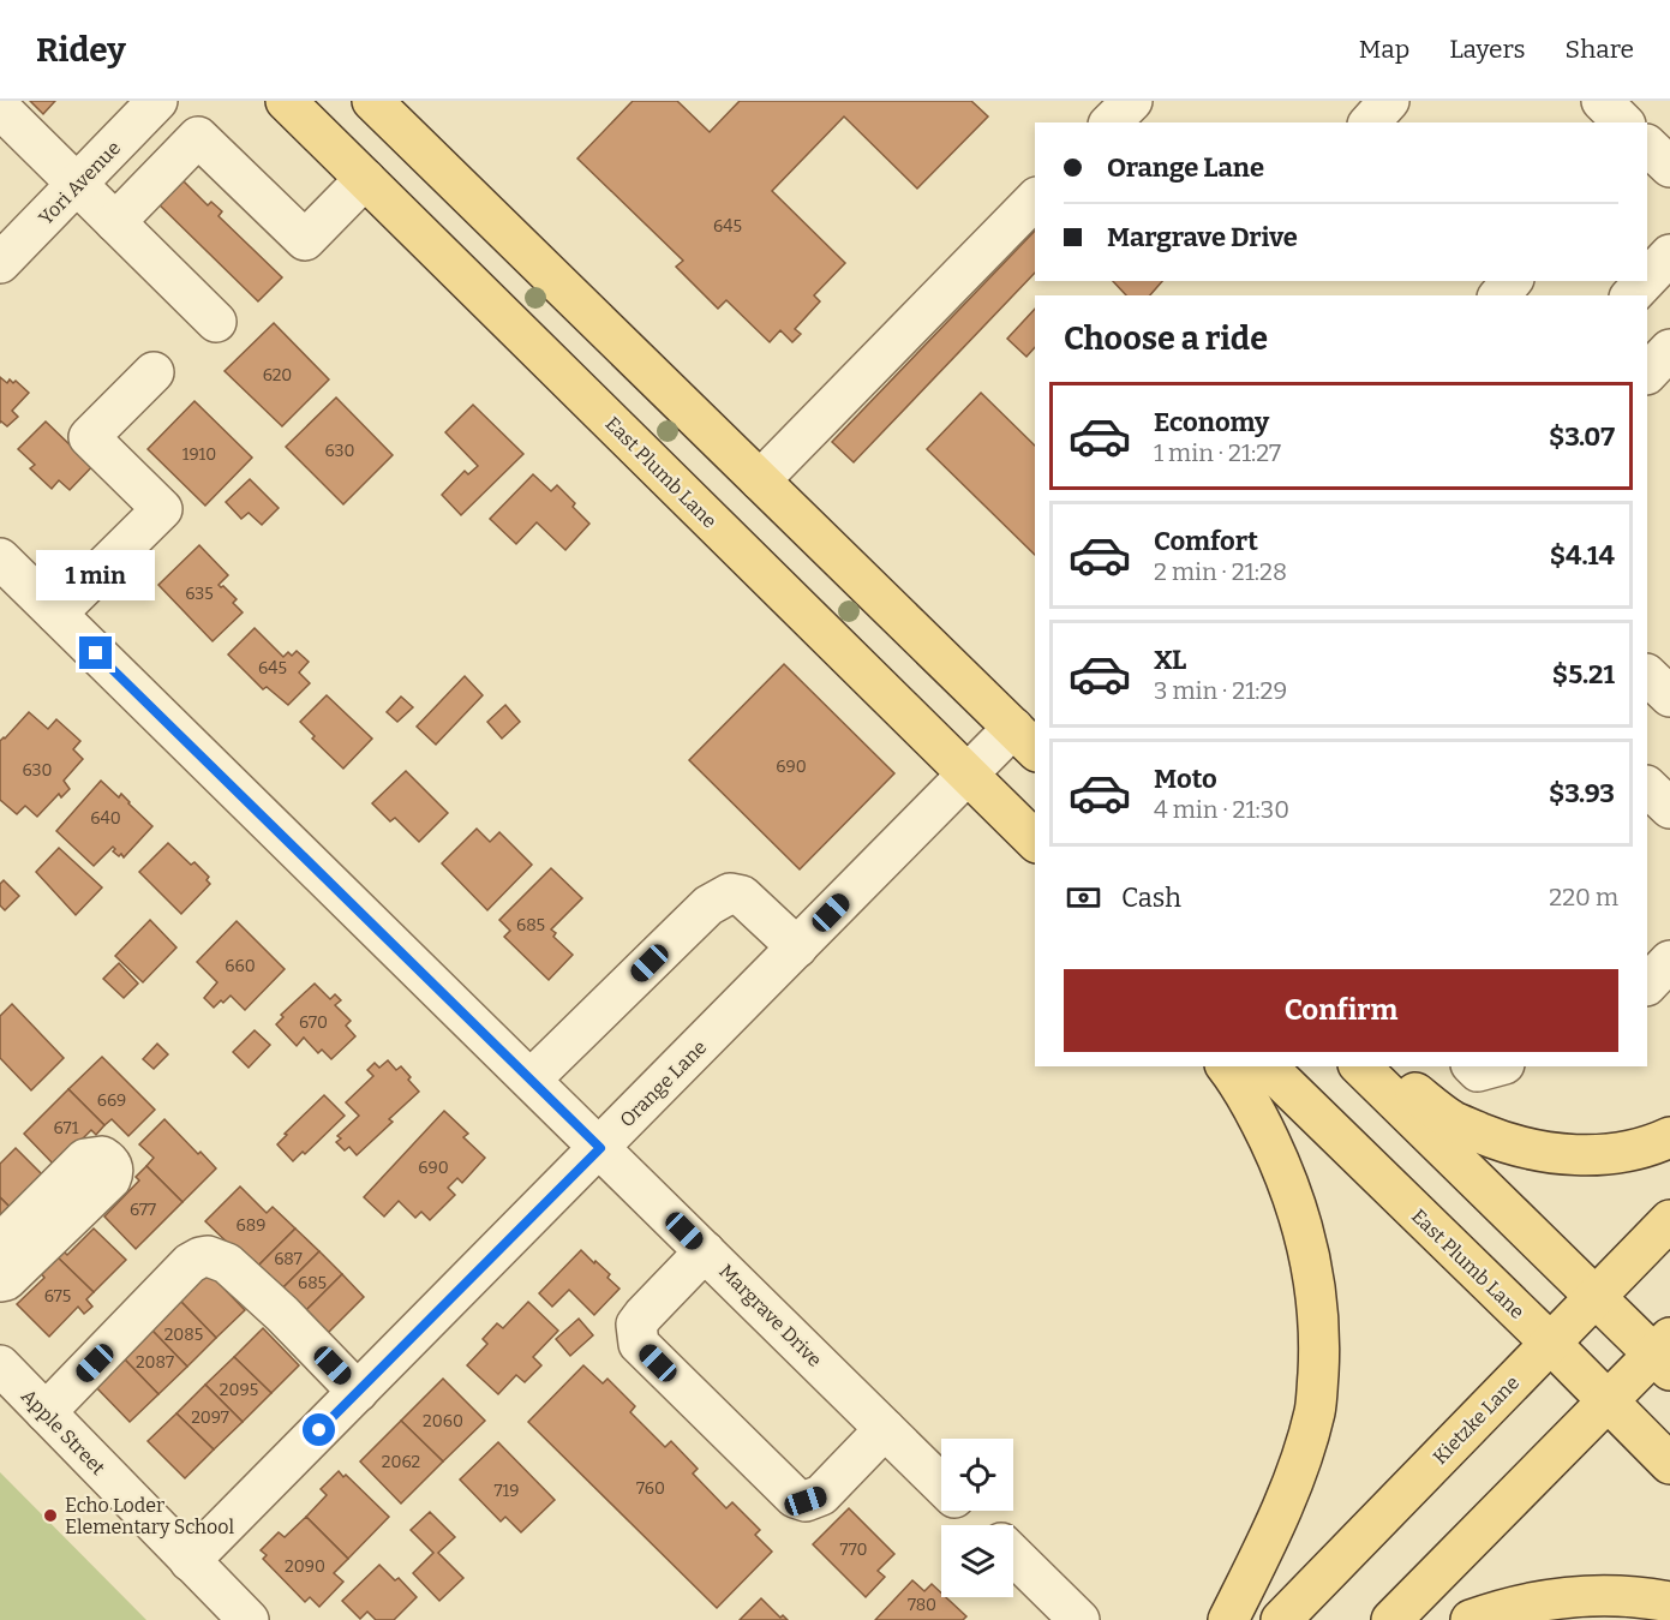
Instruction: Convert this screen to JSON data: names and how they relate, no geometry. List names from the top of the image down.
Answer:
{
  "streets": {
    "main road": ["East Plumb Lane", "Kietzke Lane"],
    "street": [
      "Yori Avenue",
      "Orange Lane",
      "Margrave Drive",
      "Apple Street"
    ]
  },
  "crossings": [
    ["East Plumb Lane", "Orange Lane"],
    ["East Plumb Lane", "Kietzke Lane"],
    ["Orange Lane", "Margrave Drive"],
    ["Orange Lane", "Apple Street"]
  ],
  "places": ["Echo Loder Elementary School"],
  "house_numbers": [
    "645",
    "620",
    "630",
    "1910",
    "635",
    "645",
    "690",
    "630",
    "640",
    "685",
    "660",
    "670",
    "669",
    "671",
    "690",
    "677",
    "689",
    "687",
    "685",
    "675",
    "2085",
    "2087",
    "2095",
    "2097",
    "2060",
    "2062",
    "760",
    "719",
    "770",
    "2090",
    "780"
  ],
  "page": {
    "header": "Ridey",
    "nav": ["Map", "Layers", "Share"],
    "banner": ["Orange Lane", "Margrave Drive"],
    "heading": "Choose a ride",
    "list": [
      {
        "name": "Economy",
        "note": "1 min · 21:27",
        "value": "$3.07"
      },
      {
        "name": "Comfort",
        "note": "2 min · 21:28",
        "value": "$4.14"
      },
      {
        "name": "XL",
        "note": "3 min · 21:29",
        "value": "$5.21"
      },
      {
        "name": "Moto",
        "note": "4 min · 21:30",
        "value": "$3.93"
      }
    ],
    "bubble": "1 min",
    "pay": ["Cash", "220 m"],
    "buttons": "Confirm"
  }
}
